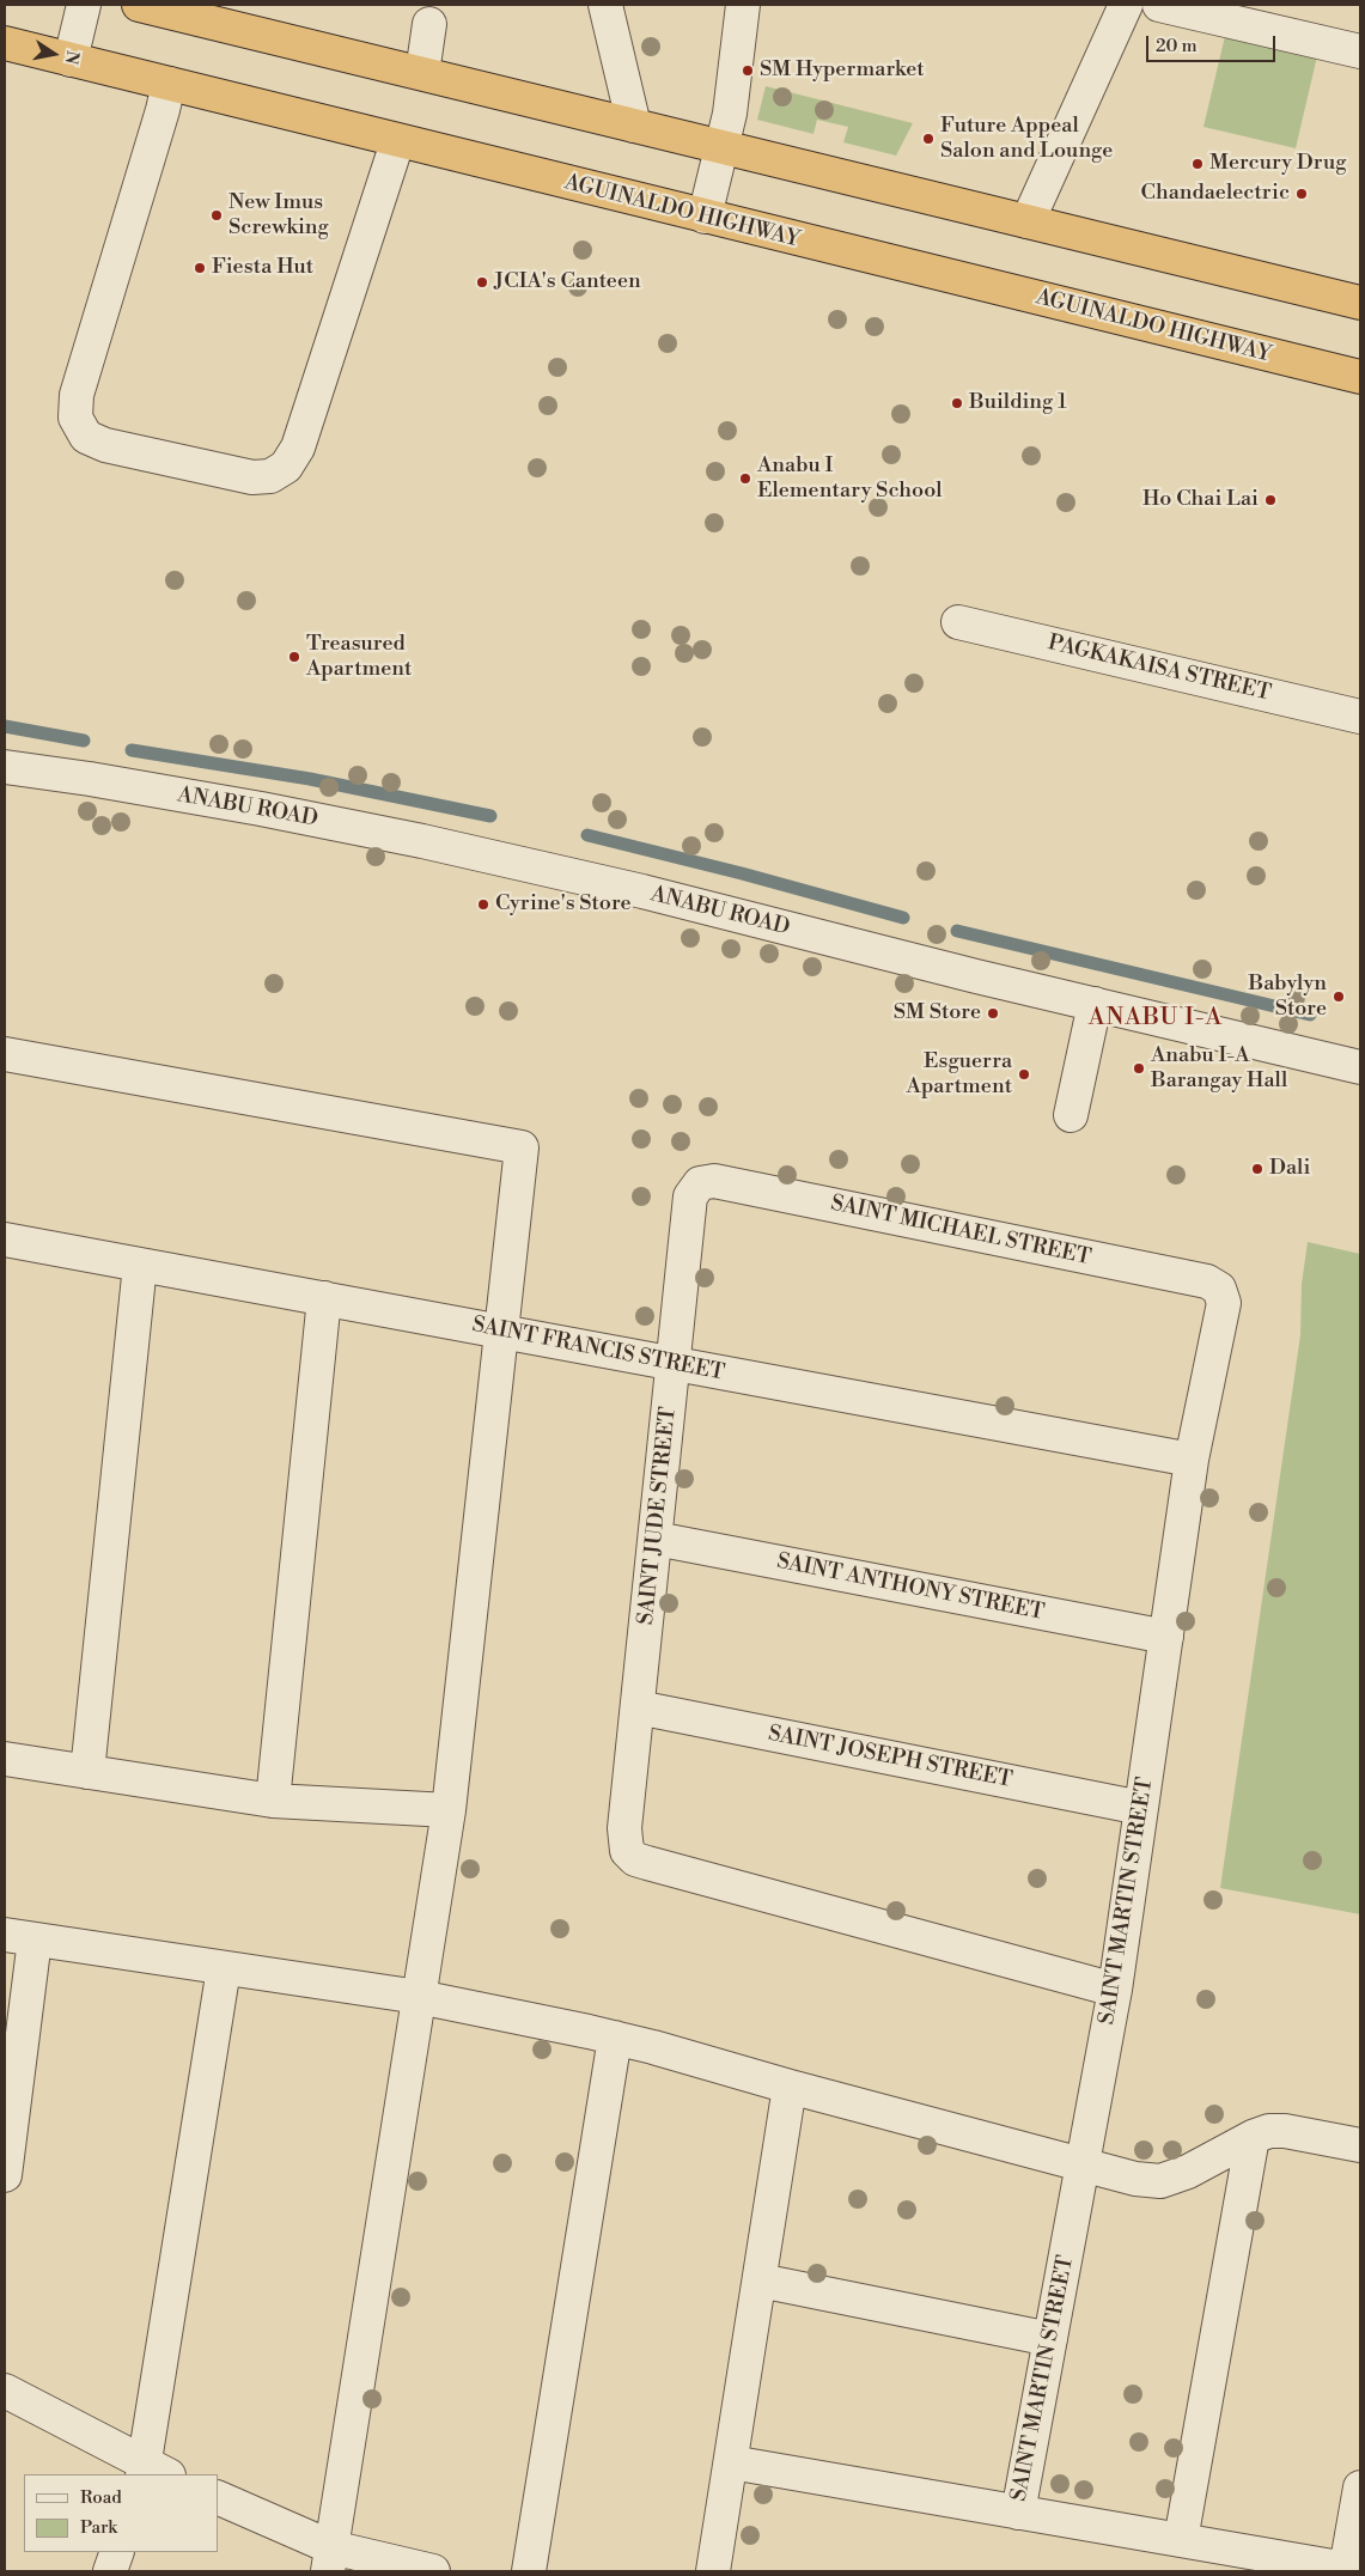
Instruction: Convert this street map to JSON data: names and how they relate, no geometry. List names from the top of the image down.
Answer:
{
  "streets": {
    "highway": ["AGUINALDO HIGHWAY"],
    "street": [
      "PAGKAKAISA STREET",
      "ANABU ROAD",
      "SAINT MICHAEL STREET",
      "SAINT FRANCIS STREET",
      "SAINT JUDE STREET",
      "SAINT ANTHONY STREET",
      "SAINT JOSEPH STREET",
      "SAINT MARTIN STREET"
    ]
  },
  "crossings": [
    ["SAINT MICHAEL STREET", "SAINT JUDE STREET"],
    ["SAINT MICHAEL STREET", "SAINT MARTIN STREET"],
    ["SAINT FRANCIS STREET", "SAINT JUDE STREET"],
    ["SAINT FRANCIS STREET", "SAINT MARTIN STREET"],
    ["SAINT JUDE STREET", "SAINT ANTHONY STREET"],
    ["SAINT JUDE STREET", "SAINT JOSEPH STREET"],
    ["SAINT JUDE STREET", "SAINT MARTIN STREET"],
    ["SAINT ANTHONY STREET", "SAINT MARTIN STREET"],
    ["SAINT JOSEPH STREET", "SAINT MARTIN STREET"]
  ],
  "districts": ["ANABU I-A"],
  "places": [
    "SM Hypermarket",
    "Future Appeal Salon and Lounge",
    "Mercury Drug",
    "Chandaelectric",
    "New Imus Screwking",
    "Fiesta Hut",
    "JCIA's Canteen",
    "Building 1",
    "Anabu I Elementary School",
    "Ho Chai Lai",
    "Treasured Apartment",
    "Cyrine's Store",
    "Babylyn Store",
    "SM Store",
    "Anabu I-A Barangay Hall",
    "Esguerra Apartment",
    "Dali"
  ],
  "legend": ["Road", "Park"],
  "scale_bar": "20 m",
  "north": "right"
}
